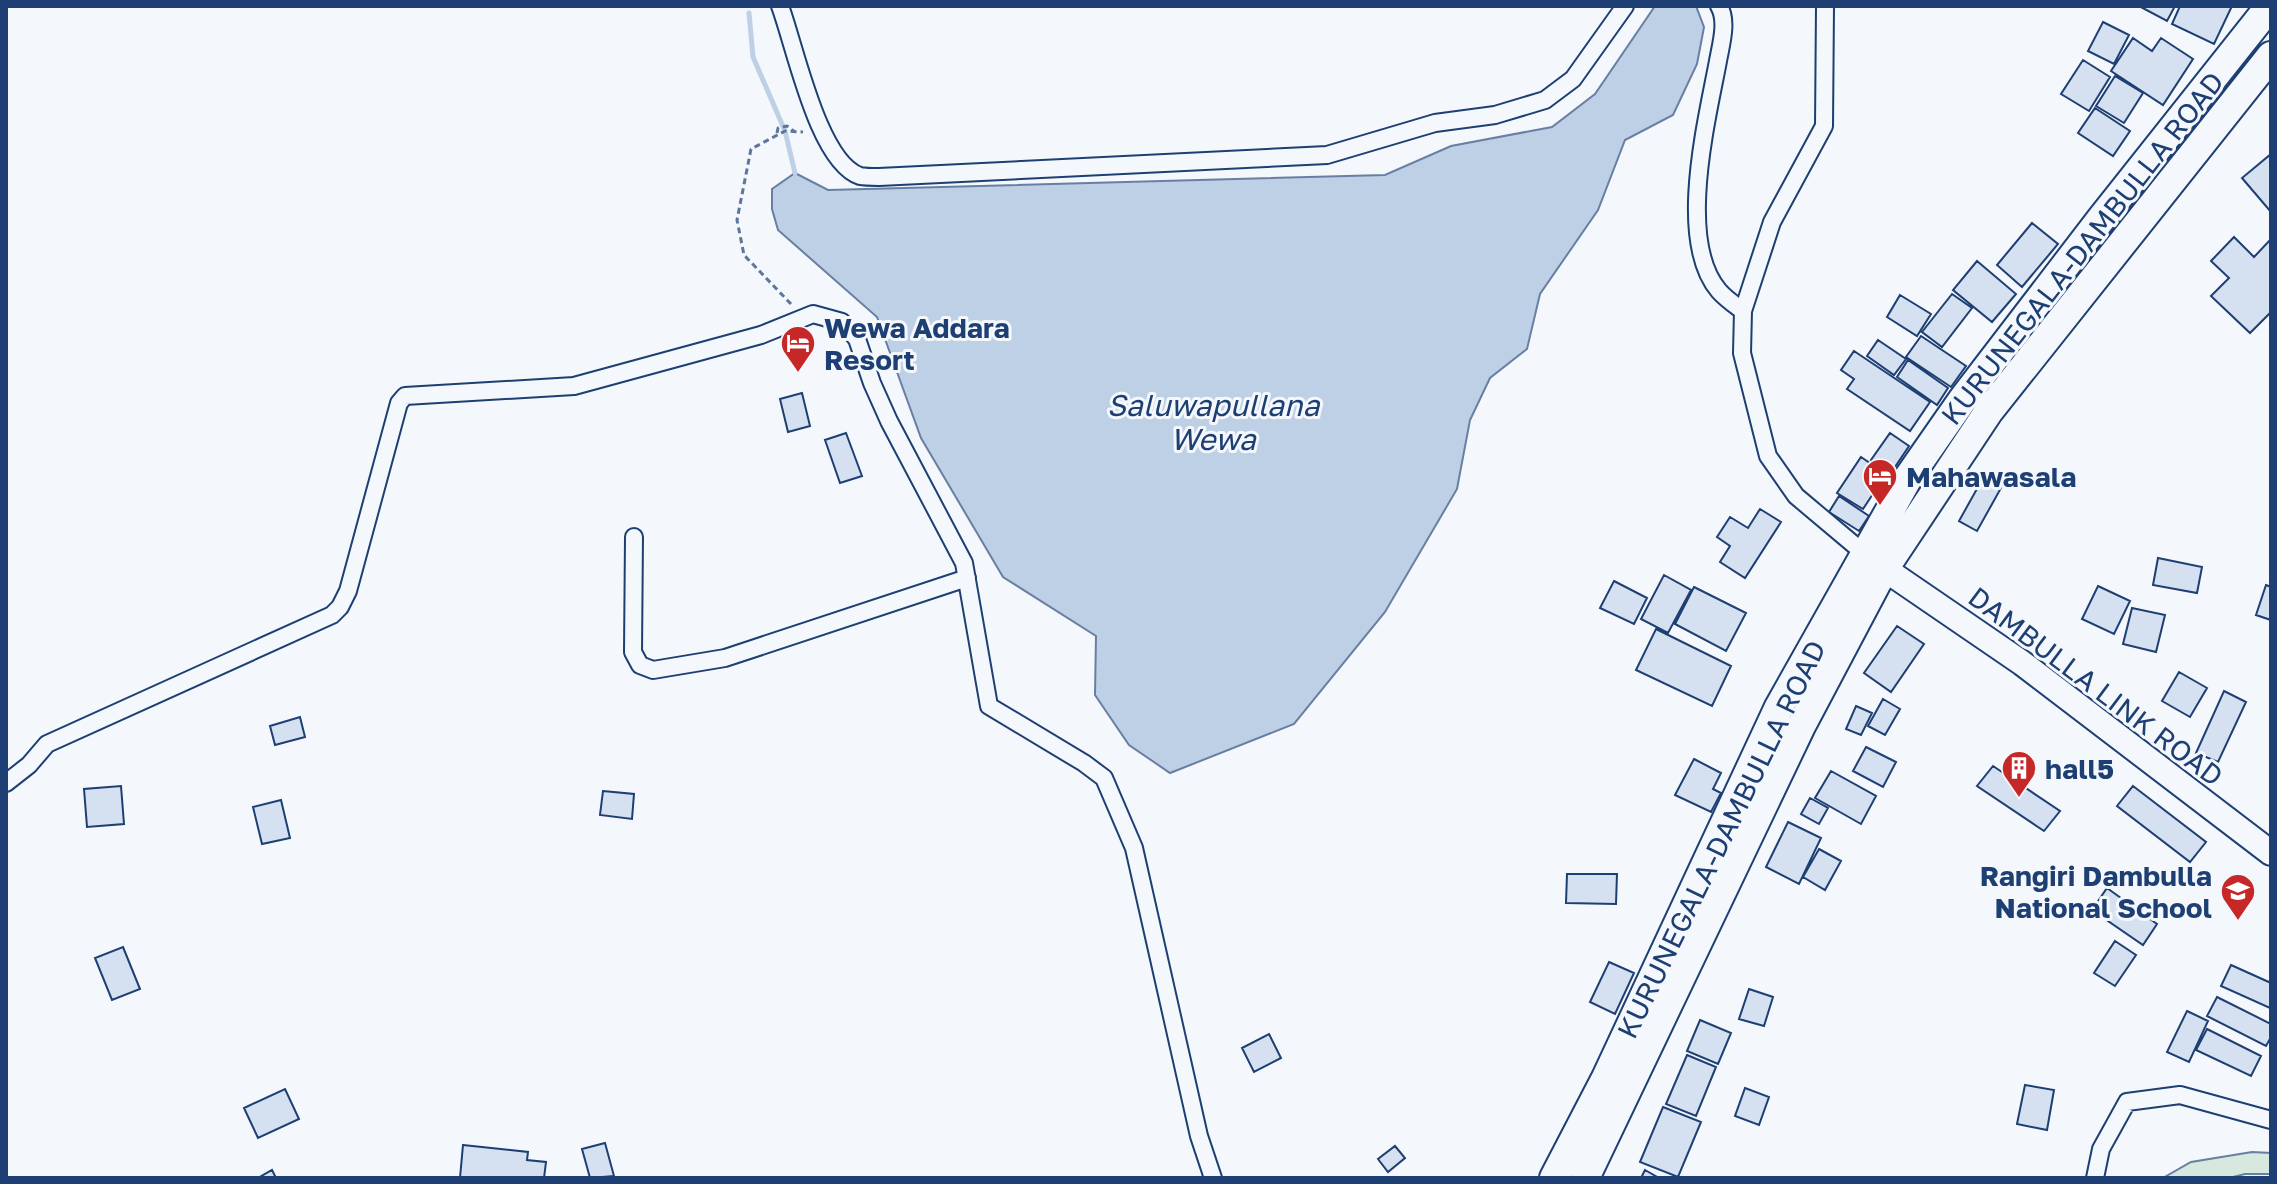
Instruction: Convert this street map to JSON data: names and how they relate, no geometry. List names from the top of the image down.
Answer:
{
  "streets": {
    "highway": ["KURUNEGALA-DAMBULLA ROAD"],
    "main road": ["DAMBULLA LINK ROAD"]
  },
  "crossings": [
    ["KURUNEGALA-DAMBULLA ROAD", "DAMBULLA LINK ROAD"]
  ],
  "water": ["Saluwapullana Wewa"],
  "places": {
    "hotel": ["Wewa Addara Resort", "Mahawasala"],
    "building": ["hall5"],
    "school or university": ["Rangiri Dambulla National School"]
  }
}
